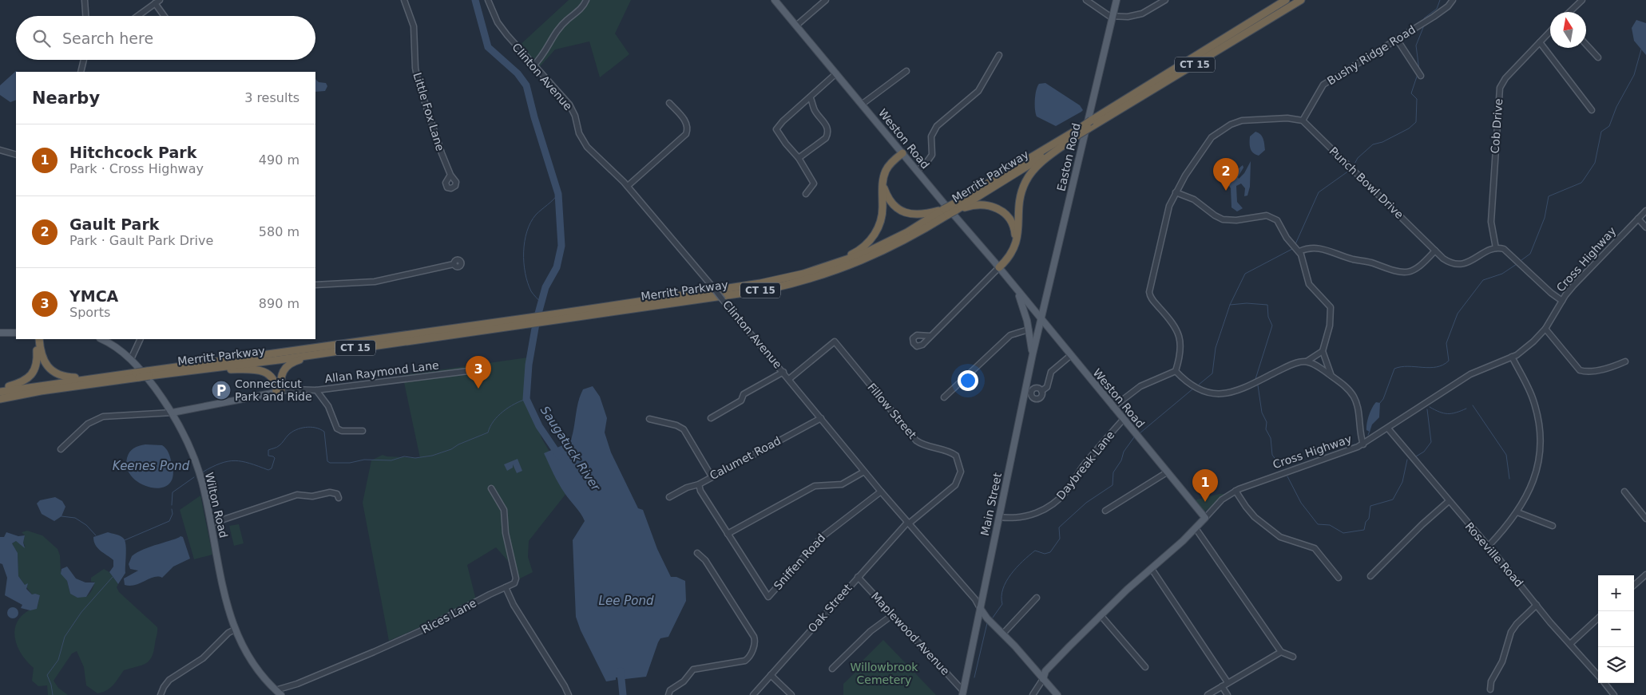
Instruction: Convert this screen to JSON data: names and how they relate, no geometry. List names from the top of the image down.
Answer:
{
  "streets": {
    "highway": ["CT 15", "Merritt Parkway"],
    "main road": [
      "Weston Road",
      "Easton Road",
      "Cross Highway",
      "Allan Raymond Lane",
      "Main Street",
      "Wilton Road"
    ],
    "street": [
      "Bushy Ridge Road",
      "Clinton Avenue",
      "Little Fox Lane",
      "Cob Drive",
      "Punch Bowl Drive",
      "Fillow Street",
      "Calumet Road",
      "Daybreak Lane",
      "Roseville Road",
      "Sniffen Road",
      "Oak Street",
      "Rices Lane",
      "Maplewood Avenue"
    ]
  },
  "crossings": [
    ["Bushy Ridge Road", "Punch Bowl Drive"],
    ["Clinton Avenue", "Fillow Street"],
    ["Clinton Avenue", "Calumet Road"],
    ["Clinton Avenue", "Main Street"],
    ["Clinton Avenue", "Sniffen Road"],
    ["Clinton Avenue", "Oak Street"],
    ["Cob Drive", "Punch Bowl Drive"],
    ["Weston Road", "Easton Road"],
    ["Weston Road", "Cross Highway"],
    ["Weston Road", "Daybreak Lane"],
    ["Weston Road", "Main Street"],
    ["Easton Road", "Main Street"],
    ["Cross Highway", "Roseville Road"],
    ["Allan Raymond Lane", "Wilton Road"],
    ["Fillow Street", "Oak Street"],
    ["Calumet Road", "Sniffen Road"],
    ["Daybreak Lane", "Main Street"],
    ["Main Street", "Maplewood Avenue"],
    ["Wilton Road", "Rices Lane"],
    ["Oak Street", "Maplewood Avenue"]
  ],
  "water": ["Saugatuck River", "Keenes Pond", "Lee Pond"],
  "parks": ["Willowbrook Cemetery"],
  "places": {
    "parking": ["Connecticut Park and Ride"]
  },
  "north": "top",
  "page": {
    "search": "Search here",
    "heading": ["Nearby", "3 results"],
    "list": [
      {
        "mark": "1",
        "name": "Hitchcock Park",
        "note": "Park · Cross Highway",
        "value": "490 m"
      },
      {
        "mark": "2",
        "name": "Gault Park",
        "note": "Park · Gault Park Drive",
        "value": "580 m"
      },
      {
        "mark": "3",
        "name": "YMCA",
        "note": "Sports",
        "value": "890 m"
      }
    ],
    "pins": ["2", "3", "1"],
    "map_buttons": ["+", "−"]
  }
}
